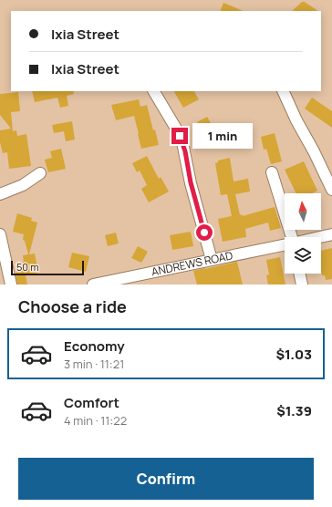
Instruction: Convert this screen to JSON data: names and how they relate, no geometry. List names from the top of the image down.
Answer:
{
  "streets": {
    "street": ["ANDREWS ROAD"]
  },
  "scale_bar": "50 m",
  "north": "top",
  "page": {
    "banner": ["Ixia Street", "Ixia Street"],
    "bubble": "1 min",
    "scale": "50 m",
    "heading": "Choose a ride",
    "list": [
      {
        "name": "Economy",
        "note": "3 min · 11:21",
        "value": "$1.03"
      },
      {
        "name": "Comfort",
        "note": "4 min · 11:22",
        "value": "$1.39"
      }
    ],
    "buttons": "Confirm"
  }
}
